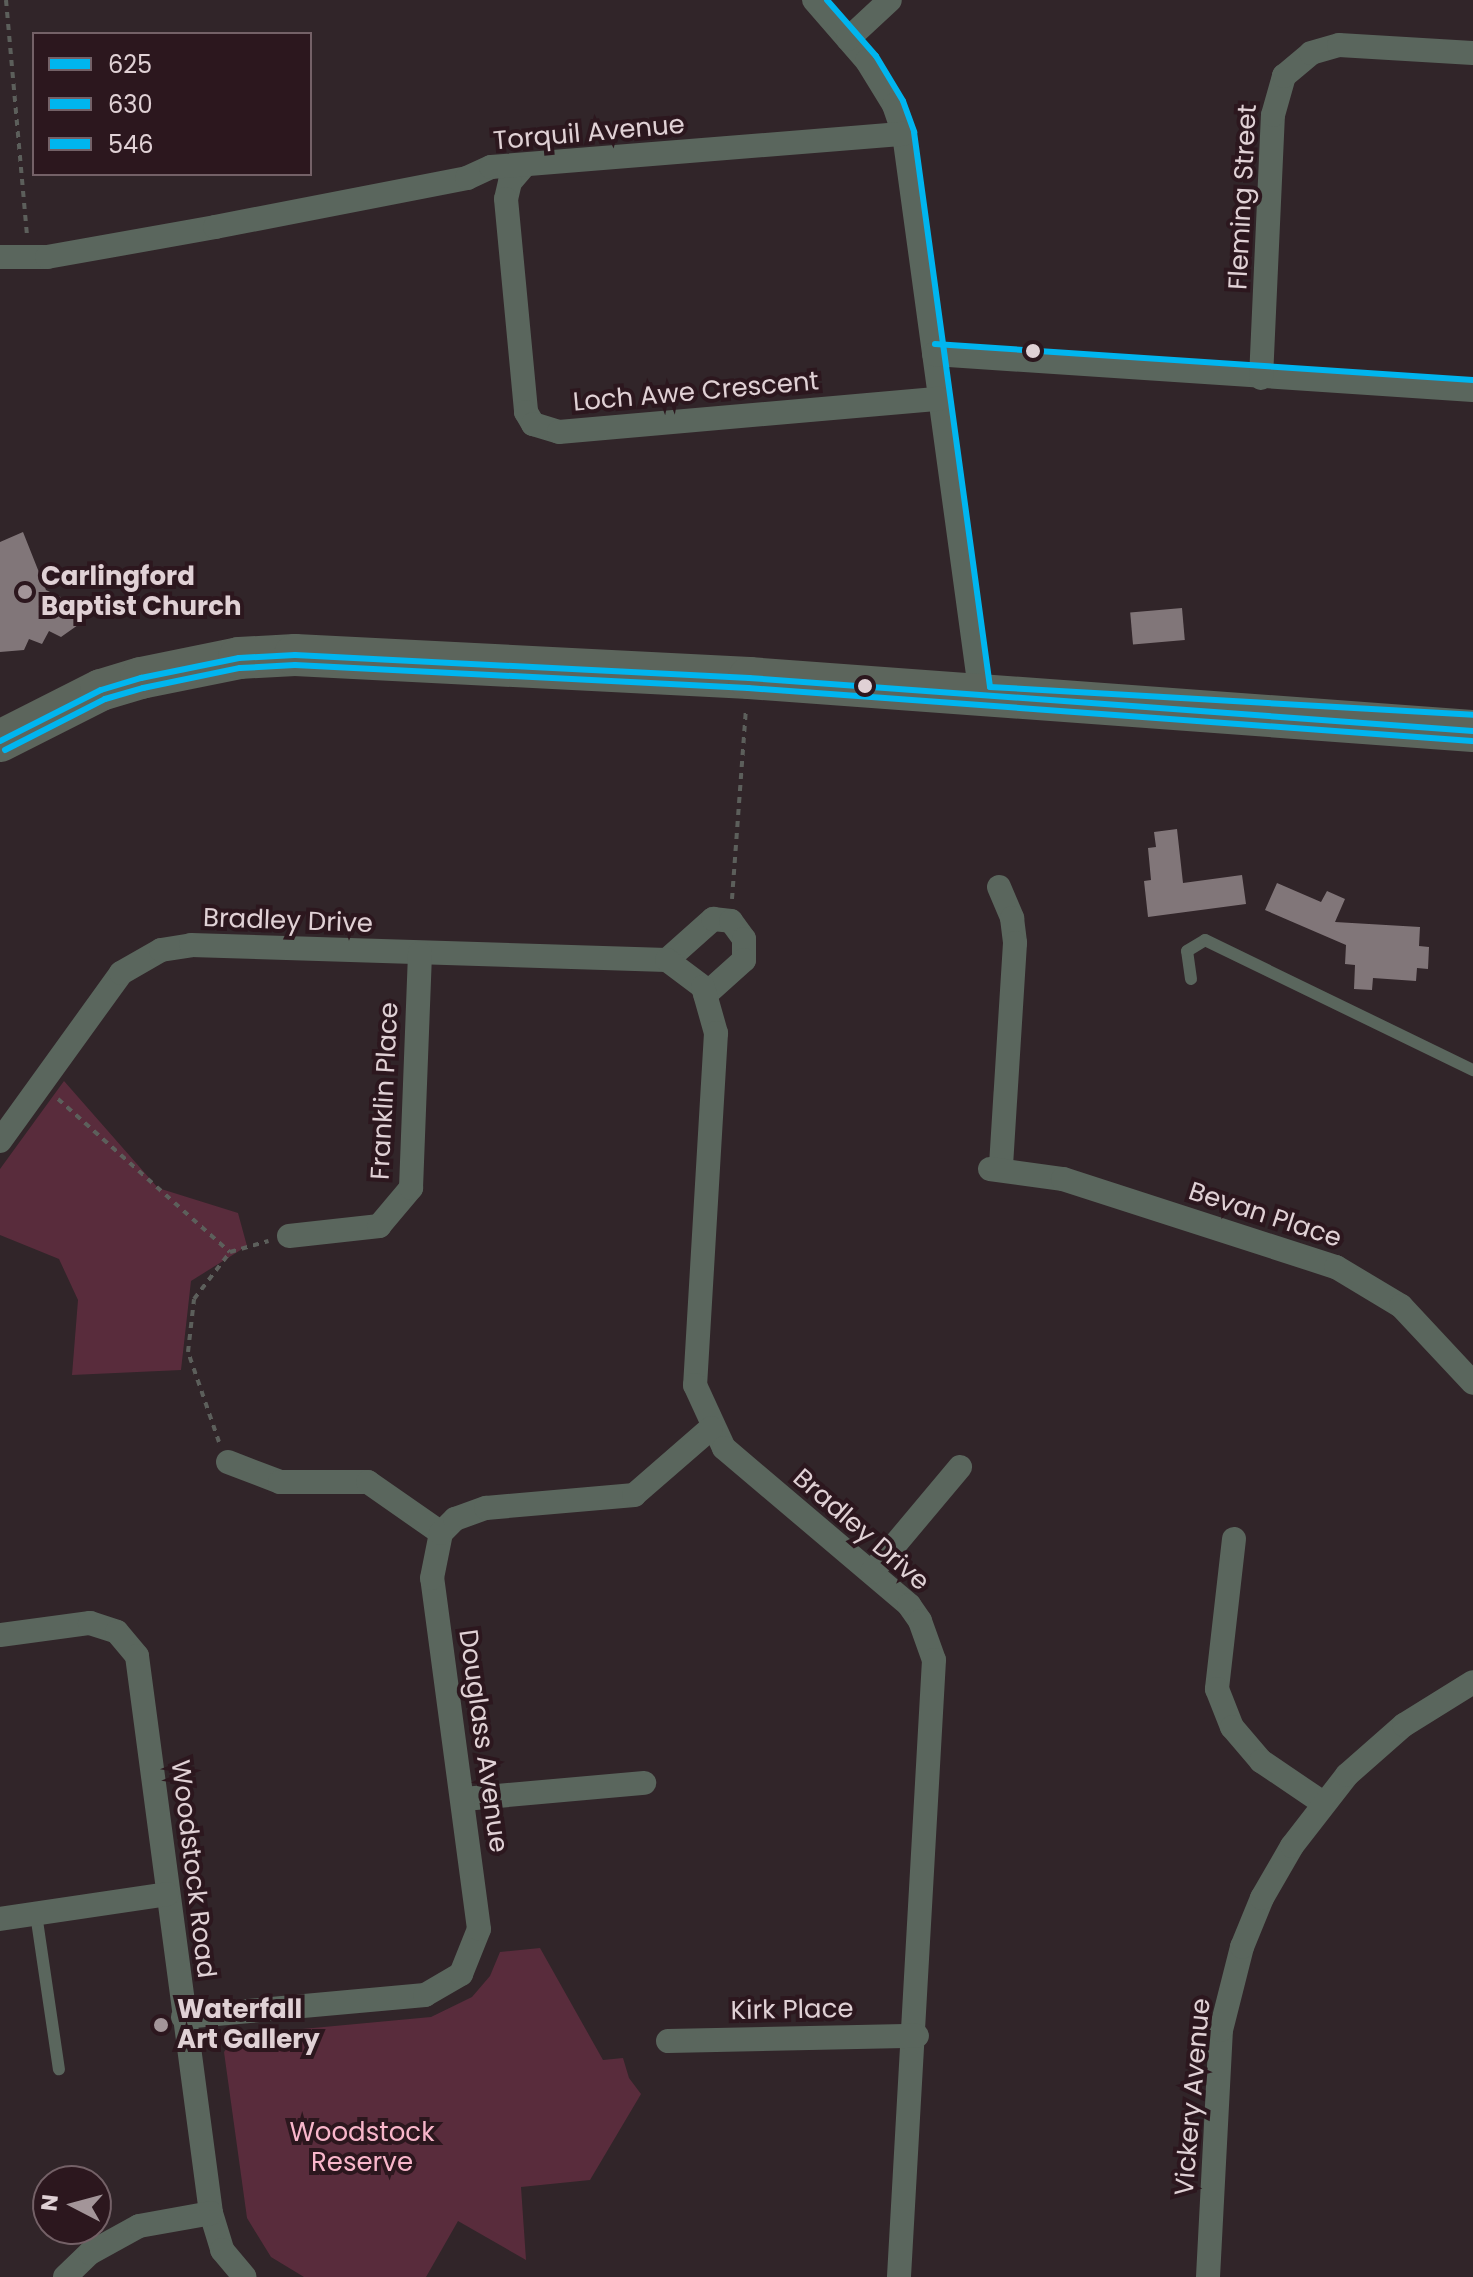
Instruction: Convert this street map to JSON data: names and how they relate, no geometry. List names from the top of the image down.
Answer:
{
  "streets": {
    "street": [
      "Torquil Avenue",
      "Fleming Street",
      "Loch Awe Crescent",
      "Bradley Drive",
      "Franklin Place",
      "Bevan Place",
      "Douglass Avenue",
      "Woodstock Road",
      "Kirk Place",
      "Vickery Avenue"
    ]
  },
  "crossings": [
    ["Torquil Avenue", "Loch Awe Crescent"],
    ["Bradley Drive", "Franklin Place"],
    ["Bradley Drive", "Kirk Place"],
    ["Douglass Avenue", "Woodstock Road"]
  ],
  "parks": ["Woodstock Reserve"],
  "places": ["Carlingford Baptist Church", "Waterfall Art Gallery"],
  "lines": ["transit line 546", "transit line 625", "transit line 630"],
  "legend": ["625", "630", "546"],
  "north": "left"
}
